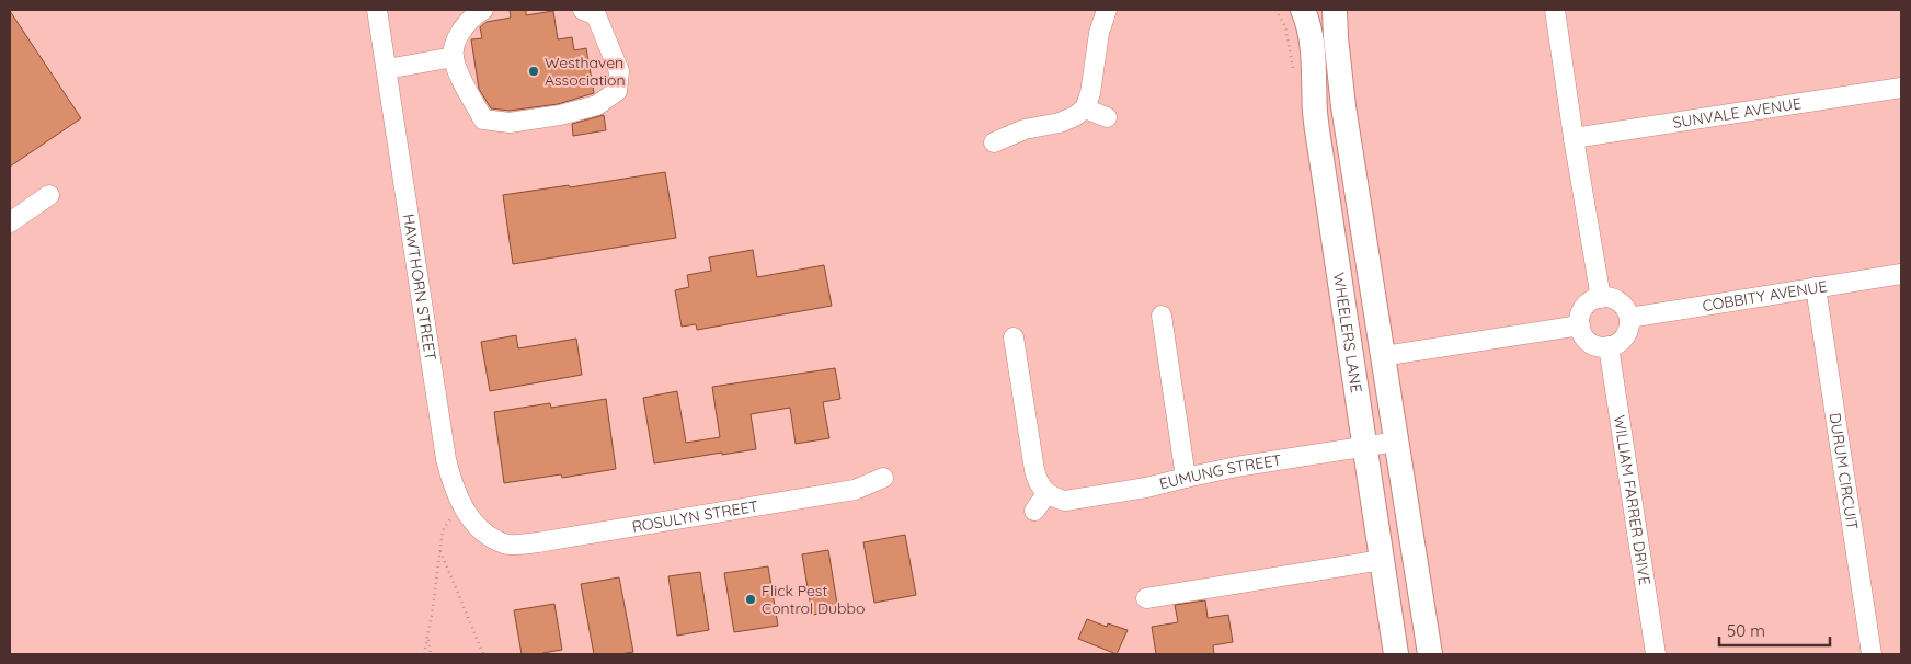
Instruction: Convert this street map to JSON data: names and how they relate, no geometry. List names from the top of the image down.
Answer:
{
  "streets": {
    "main road": ["WHEELERS LANE"],
    "street": [
      "SUNVALE AVENUE",
      "HAWTHORN STREET",
      "COBBITY AVENUE",
      "DURUM CIRCUIT",
      "EUMUNG STREET",
      "WILLIAM FARRER DRIVE",
      "ROSULYN STREET"
    ]
  },
  "crossings": [
    ["HAWTHORN STREET", "ROSULYN STREET"],
    ["COBBITY AVENUE", "DURUM CIRCUIT"],
    ["COBBITY AVENUE", "WILLIAM FARRER DRIVE"],
    ["WHEELERS LANE", "EUMUNG STREET"]
  ],
  "places": ["Westhaven Association", "Flick Pest Control Dubbo"],
  "scale_bar": "50 m"
}
